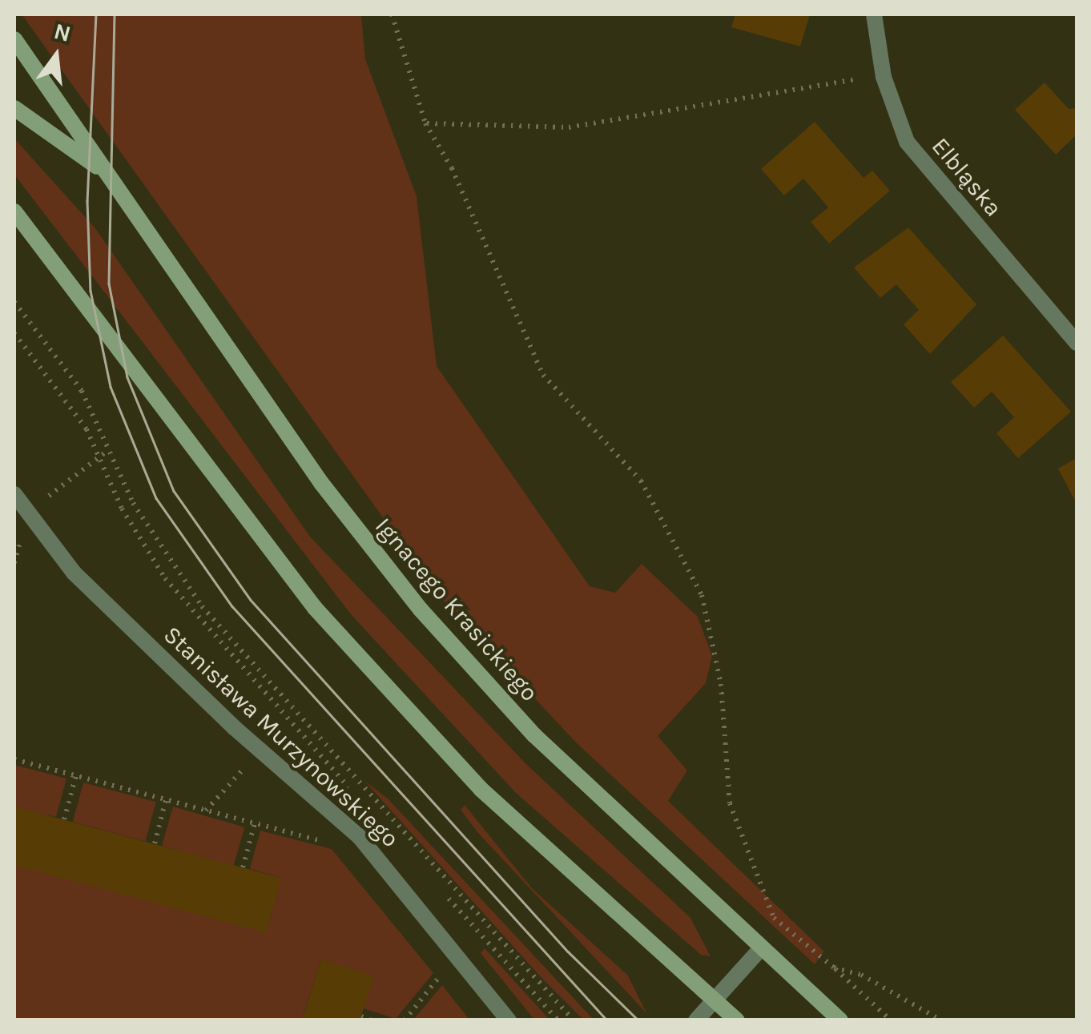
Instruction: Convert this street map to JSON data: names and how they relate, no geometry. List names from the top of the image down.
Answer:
{
  "streets": {
    "main road": ["Ignacego Krasickiego"],
    "street": ["Elbląska", "Stanisława Murzynowskiego"]
  },
  "north": "top"
}
